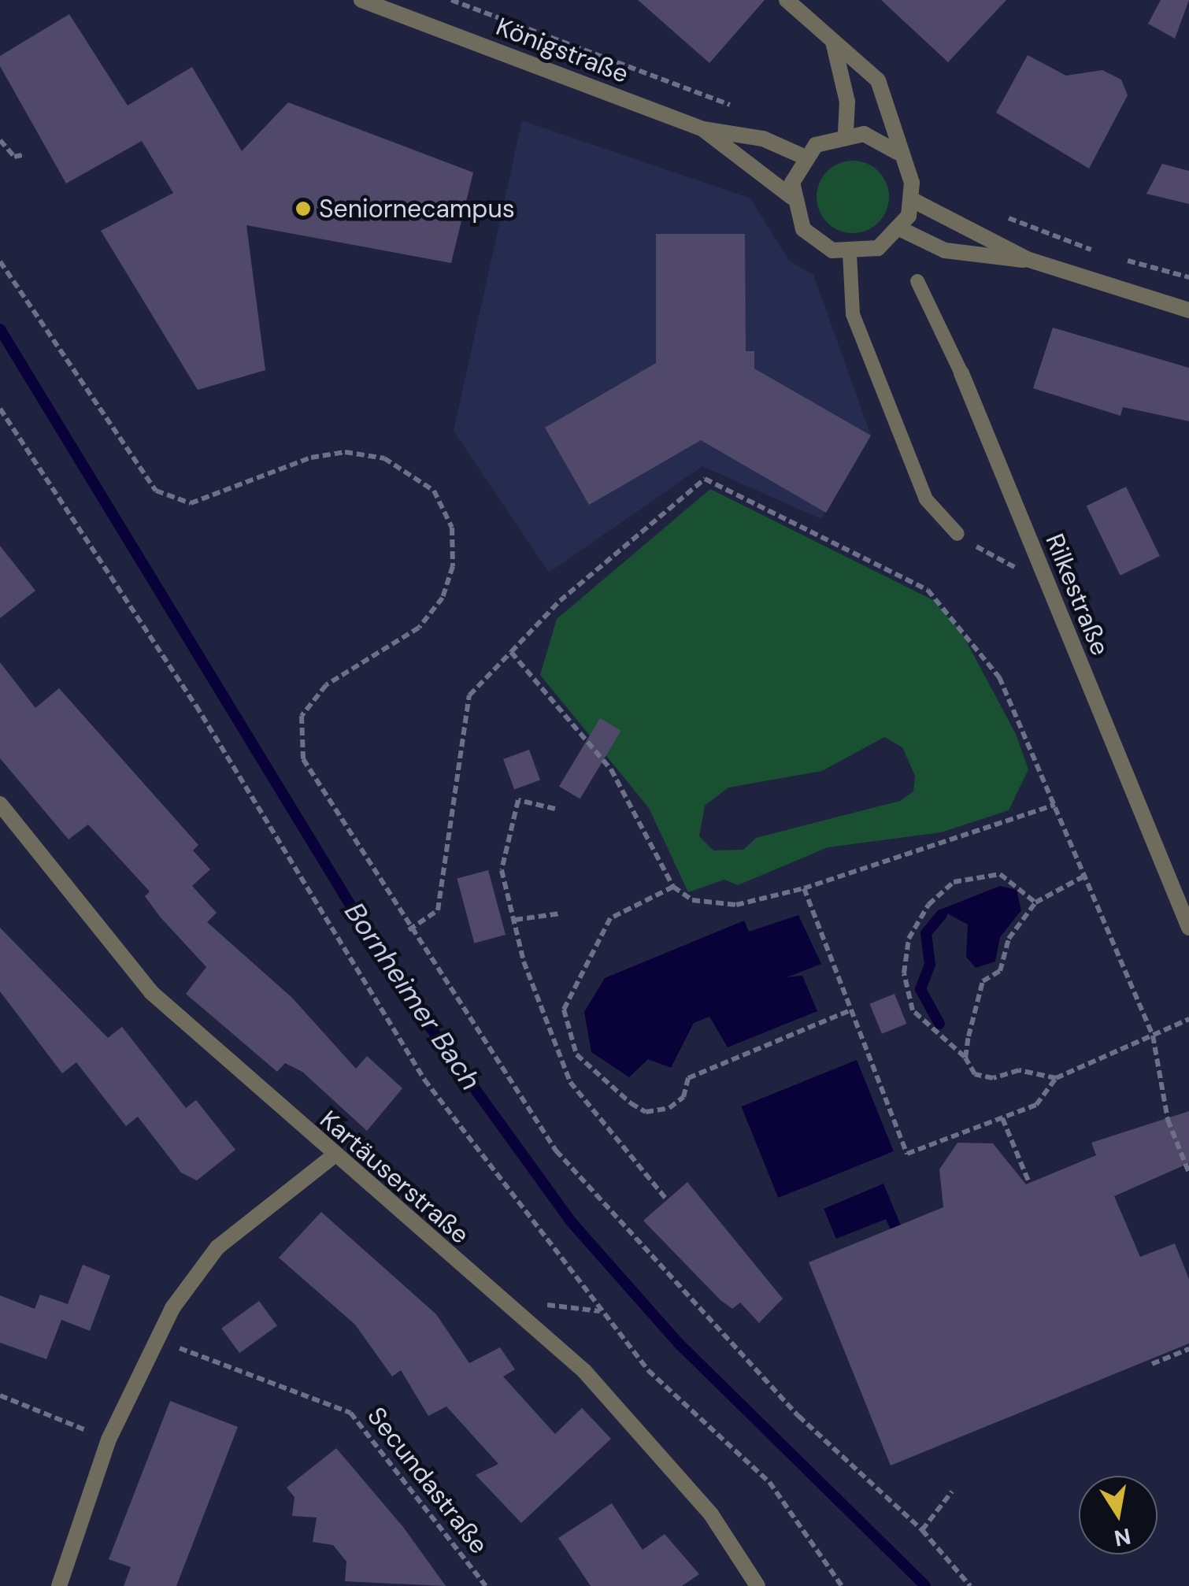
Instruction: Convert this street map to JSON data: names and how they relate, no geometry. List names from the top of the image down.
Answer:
{
  "streets": {
    "street": ["Königstraße", "Rilkestraße", "Kartäuserstraße"],
    "path": ["Secundastraße"]
  },
  "water": ["Bornheimer Bach"],
  "places": ["Seniornecampus"],
  "north": "bottom"
}
